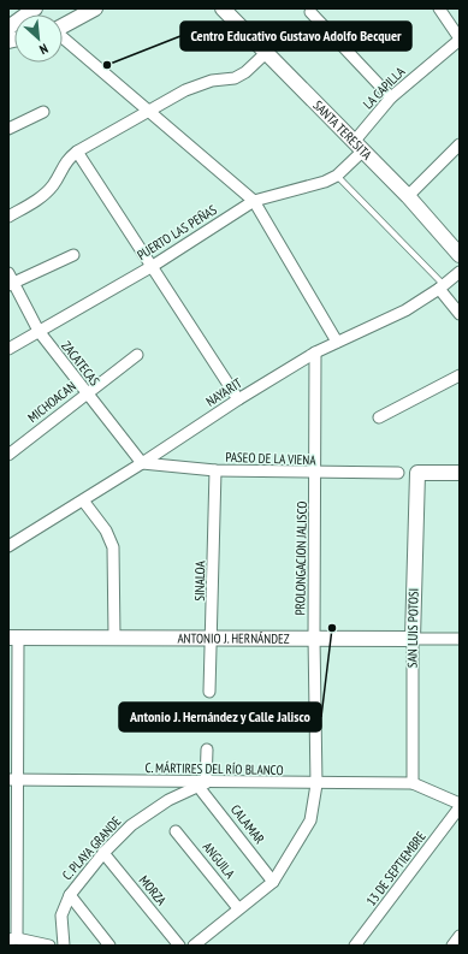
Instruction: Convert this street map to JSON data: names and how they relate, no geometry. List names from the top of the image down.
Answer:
{
  "streets": {
    "street": [
      "LA CAPILLA",
      "SANTA TERESITA",
      "PUERTO LAS PEÑAS",
      "ZACATECAS",
      "NAYARIT",
      "MICHOACAN",
      "PASEO DE LA VIENA",
      "PROLONGACION JALISCO",
      "SINALOA",
      "SAN LUIS POTOSI",
      "ANTONIO J. HERNÁNDEZ",
      "C. MÁRTIRES DEL RÍO BLANCO",
      "CALAMAR",
      "C. PLAYA GRANDE",
      "ANGUILA",
      "13 DE SEPTIEMBRE",
      "MORZA"
    ]
  },
  "crossings": [
    ["LA CAPILLA", "SANTA TERESITA"],
    ["LA CAPILLA", "PUERTO LAS PEÑAS"],
    ["SANTA TERESITA", "PUERTO LAS PEÑAS"],
    ["PUERTO LAS PEÑAS", "ZACATECAS"],
    ["ZACATECAS", "NAYARIT"],
    ["ZACATECAS", "MICHOACAN"],
    ["ZACATECAS", "PASEO DE LA VIENA"],
    ["NAYARIT", "PASEO DE LA VIENA"],
    ["NAYARIT", "PROLONGACION JALISCO"],
    ["PASEO DE LA VIENA", "PROLONGACION JALISCO"],
    ["PASEO DE LA VIENA", "SINALOA"],
    ["PROLONGACION JALISCO", "ANTONIO J. HERNÁNDEZ"],
    ["PROLONGACION JALISCO", "C. MÁRTIRES DEL RÍO BLANCO"],
    ["PROLONGACION JALISCO", "CALAMAR"],
    ["PROLONGACION JALISCO", "ANGUILA"],
    ["SINALOA", "ANTONIO J. HERNÁNDEZ"],
    ["SAN LUIS POTOSI", "ANTONIO J. HERNÁNDEZ"],
    ["SAN LUIS POTOSI", "C. MÁRTIRES DEL RÍO BLANCO"],
    ["C. MÁRTIRES DEL RÍO BLANCO", "CALAMAR"],
    ["C. MÁRTIRES DEL RÍO BLANCO", "C. PLAYA GRANDE"],
    ["CALAMAR", "C. PLAYA GRANDE"],
    ["C. PLAYA GRANDE", "MORZA"]
  ],
  "places": ["Centro Educativo Gustavo Adolfo Becquer", "Antonio J. Hernández y Calle Jalisco"],
  "north": "bottom right"
}
